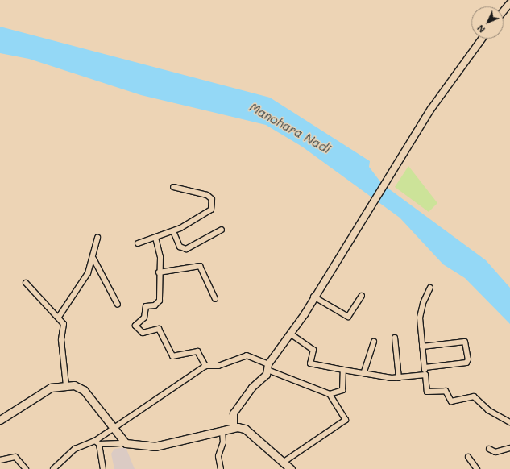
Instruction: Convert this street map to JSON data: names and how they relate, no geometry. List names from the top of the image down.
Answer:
{
  "water": ["Manohara Nadi"],
  "north": "bottom left"
}
